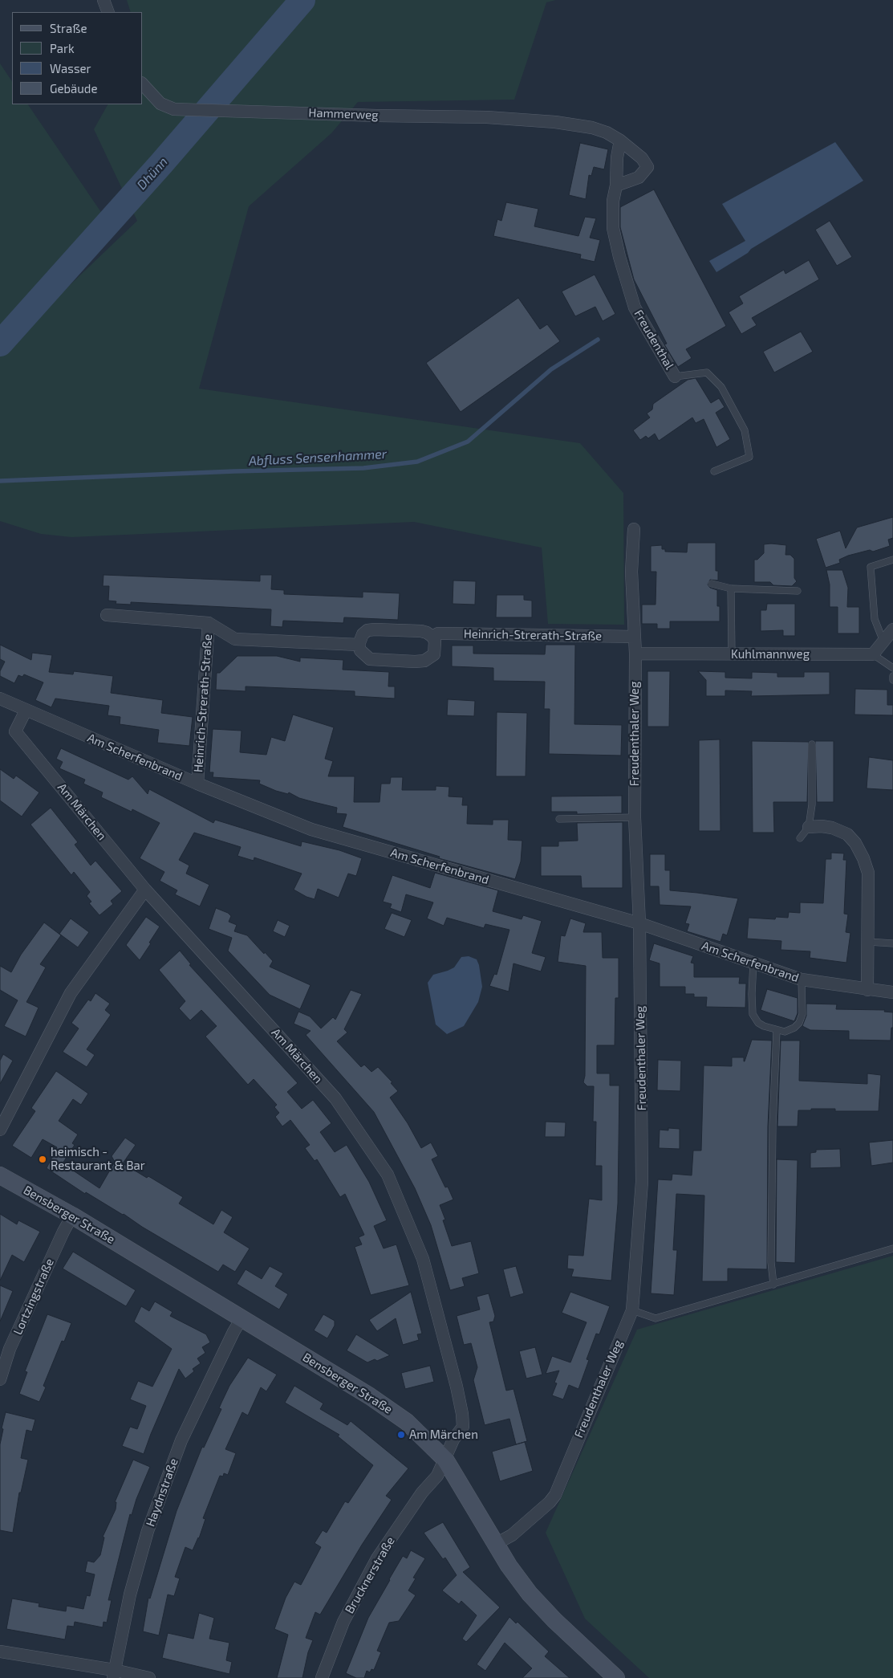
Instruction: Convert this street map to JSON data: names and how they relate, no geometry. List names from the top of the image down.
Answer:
{
  "streets": {
    "main road": ["Bensberger Straße"],
    "street": [
      "Hammerweg",
      "Freudenthal",
      "Heinrich-Strerath-Straße",
      "Kuhlmannweg",
      "Freudenthaler Weg",
      "Am Scherfenbrand",
      "Am Märchen",
      "Lortzingstraße",
      "Haydnstraße",
      "Brucknerstraße"
    ]
  },
  "crossings": [
    ["Hammerweg", "Freudenthal"],
    ["Heinrich-Strerath-Straße", "Freudenthaler Weg"],
    ["Heinrich-Strerath-Straße", "Am Scherfenbrand"],
    ["Kuhlmannweg", "Freudenthaler Weg"],
    ["Freudenthaler Weg", "Am Scherfenbrand"],
    ["Freudenthaler Weg", "Bensberger Straße"],
    ["Am Scherfenbrand", "Am Märchen"],
    ["Am Märchen", "Bensberger Straße"],
    ["Am Märchen", "Brucknerstraße"],
    ["Bensberger Straße", "Lortzingstraße"],
    ["Bensberger Straße", "Haydnstraße"],
    ["Bensberger Straße", "Brucknerstraße"]
  ],
  "water": ["Dhünn", "Abfluss Sensenhammer"],
  "places": ["heimisch - Restaurant & Bar", "Am Märchen"],
  "legend": [
    "Straße",
    "Park",
    "Wasser",
    "Gebäude"
  ]
}
